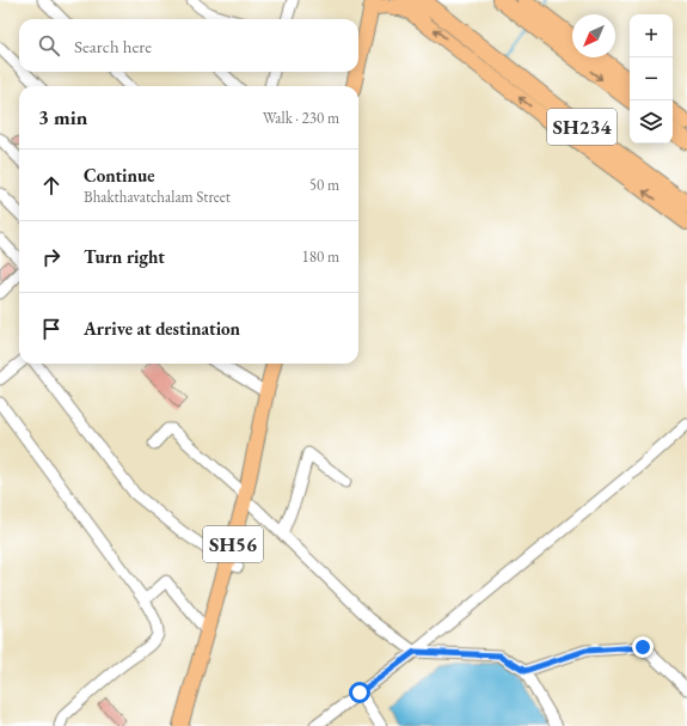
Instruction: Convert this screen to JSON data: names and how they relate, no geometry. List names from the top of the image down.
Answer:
{
  "streets": {
    "highway": ["SH234"],
    "main road": ["SH56"]
  },
  "north": "bottom left",
  "page": {
    "map_buttons": ["+", "−"],
    "search": "Search here",
    "heading": ["3 min", "Walk · 230 m"],
    "list": [
      ["Continue", "Bhakthavatchalam Street", "50 m"],
      ["Turn right", "180 m"],
      "Arrive at destination"
    ]
  }
}
